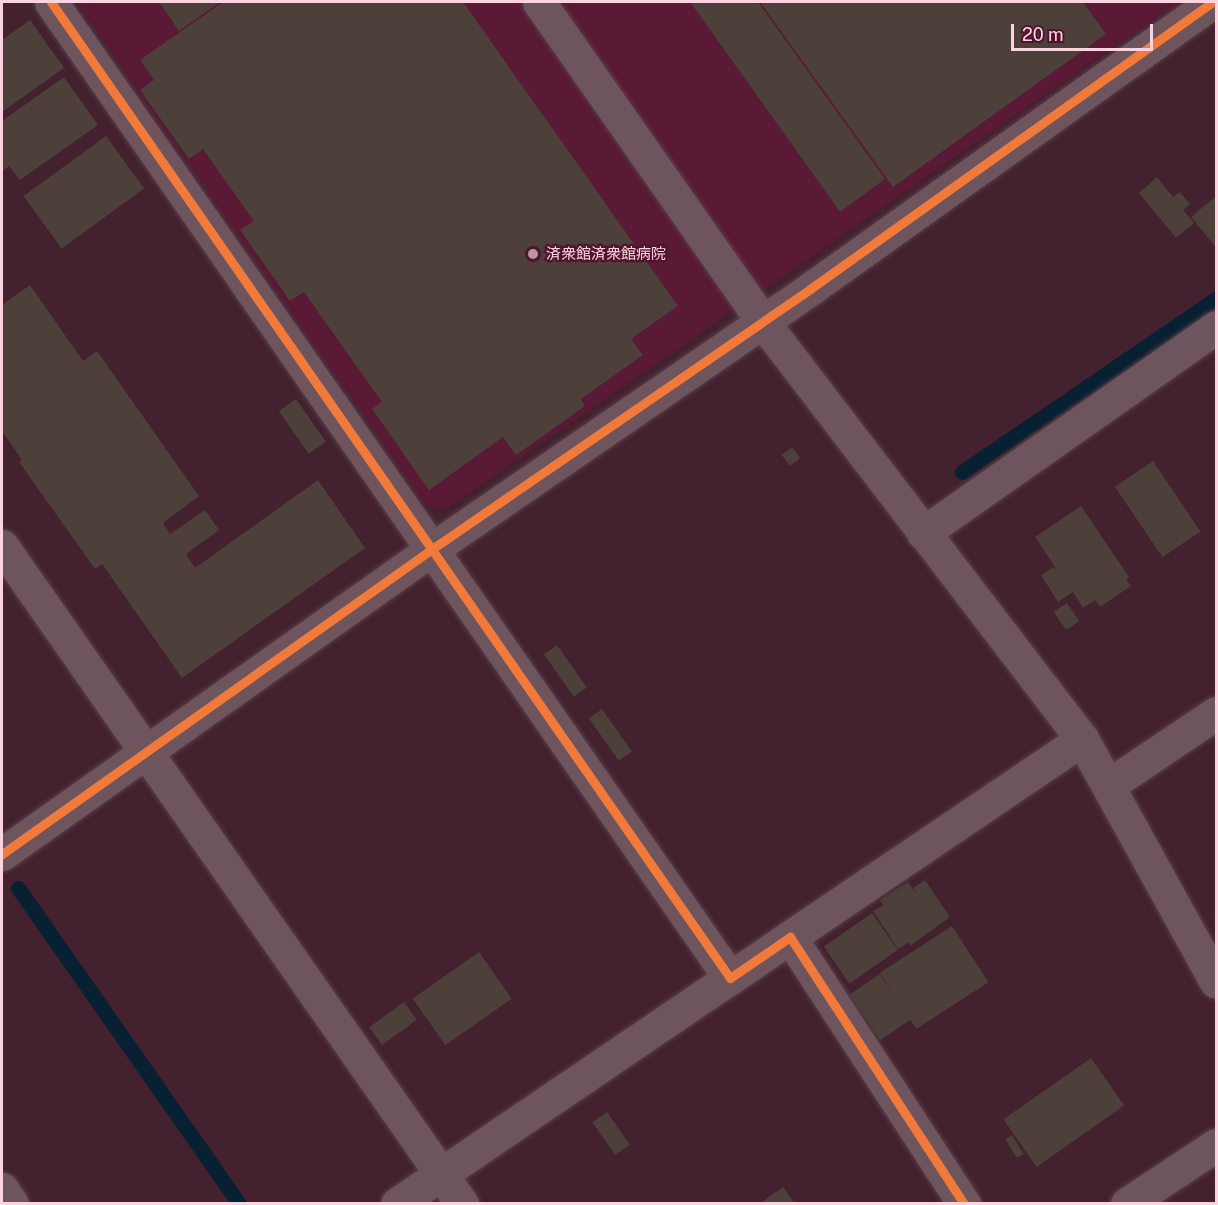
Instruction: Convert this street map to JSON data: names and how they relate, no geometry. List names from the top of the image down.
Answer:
{
  "places": ["済衆館済衆館病院"],
  "scale_bar": "20 m"
}
